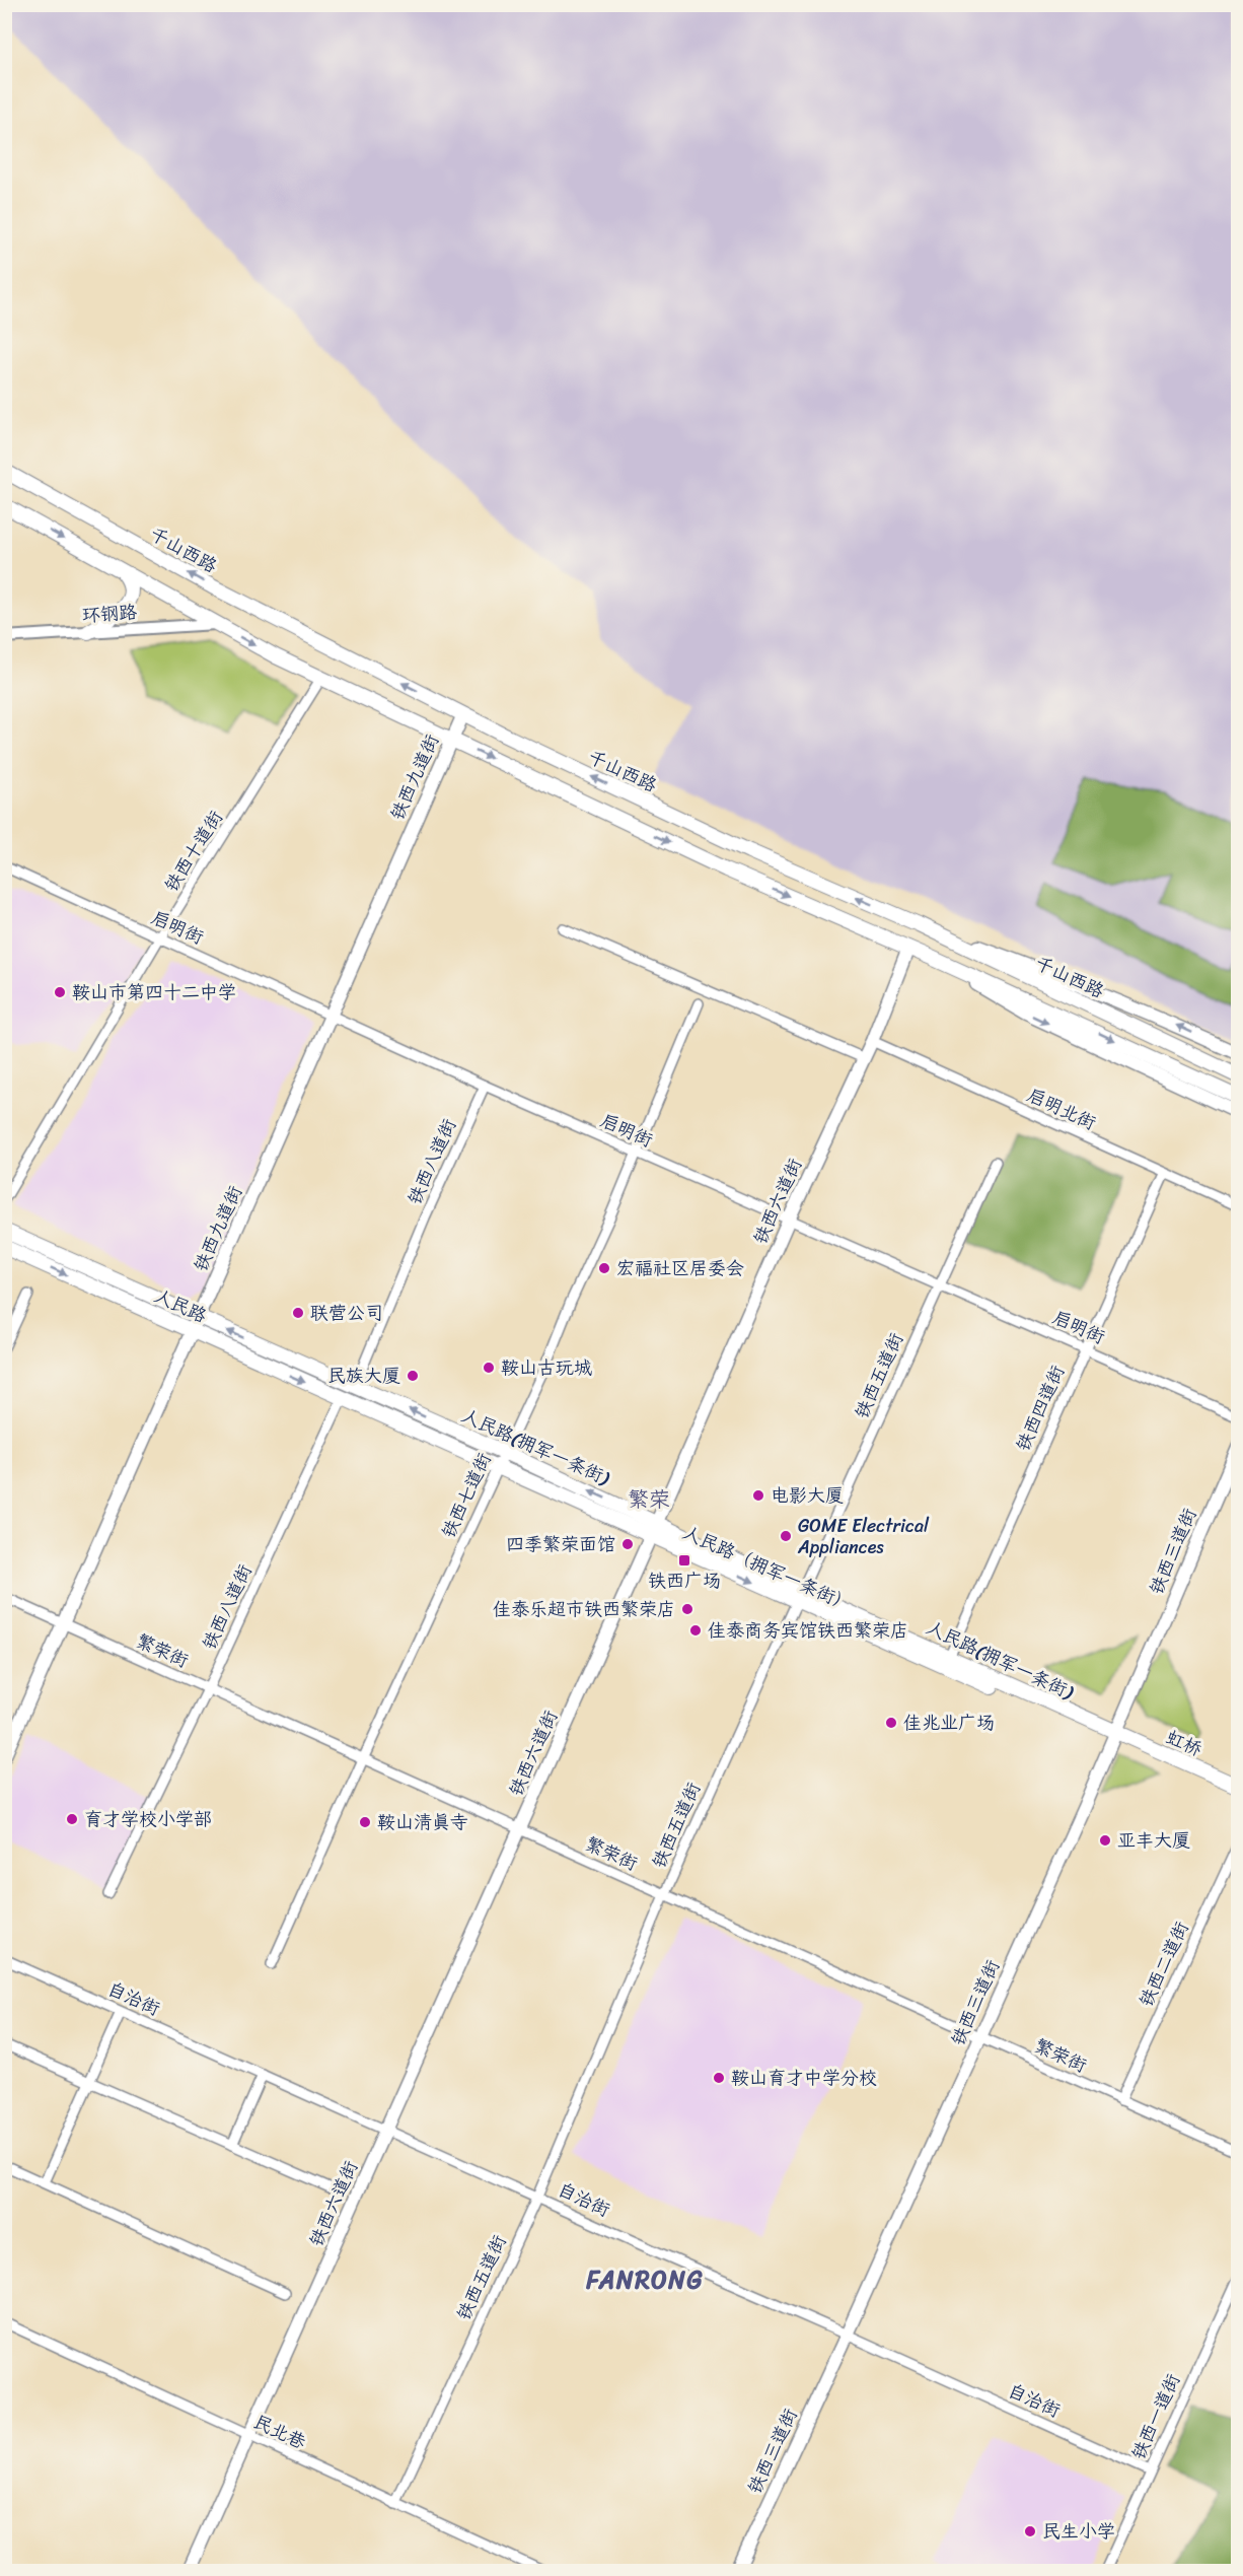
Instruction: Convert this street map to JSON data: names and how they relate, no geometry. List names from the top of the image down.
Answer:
{
  "streets": {
    "main road": [
      "千山西路",
      "铁西九道街",
      "铁西六道街",
      "人民路",
      "人民路(拥军一条街)",
      "铁西三道街",
      "人民路（拥军一条街）",
      "虹桥"
    ],
    "street": [
      "环钢路",
      "铁西十道街",
      "启明街",
      "启明北街",
      "铁西八道街",
      "铁西五道街",
      "铁西四道街",
      "铁西七道街",
      "繁荣街",
      "铁西二道街",
      "自治街",
      "铁西一道街",
      "民北巷"
    ]
  },
  "crossings": [
    ["千山西路", "铁西九道街"],
    ["铁西九道街", "启明街"],
    ["铁西九道街", "人民路"],
    ["铁西九道街", "人民路(拥军一条街)"],
    ["铁西九道街", "繁荣街"],
    ["铁西十道街", "启明街"],
    ["启明街", "铁西八道街"],
    ["启明街", "铁西六道街"],
    ["启明街", "铁西五道街"],
    ["启明街", "铁西四道街"],
    ["启明街", "铁西七道街"],
    ["启明北街", "铁西六道街"],
    ["启明北街", "铁西四道街"],
    ["铁西八道街", "人民路"],
    ["铁西八道街", "人民路(拥军一条街)"],
    ["铁西八道街", "人民路（拥军一条街）"],
    ["铁西八道街", "繁荣街"],
    ["铁西六道街", "人民路(拥军一条街)"],
    ["铁西六道街", "人民路（拥军一条街）"],
    ["铁西六道街", "繁荣街"],
    ["铁西六道街", "自治街"],
    ["铁西六道街", "民北巷"],
    ["人民路", "人民路(拥军一条街)"],
    ["人民路", "人民路（拥军一条街）"],
    ["铁西五道街", "人民路(拥军一条街)"],
    ["铁西五道街", "人民路（拥军一条街）"],
    ["铁西五道街", "繁荣街"],
    ["铁西五道街", "自治街"],
    ["铁西五道街", "民北巷"],
    ["铁西四道街", "人民路(拥军一条街)"],
    ["人民路(拥军一条街)", "铁西七道街"],
    ["人民路(拥军一条街)", "铁西三道街"],
    ["人民路(拥军一条街)", "人民路（拥军一条街）"],
    ["人民路(拥军一条街)", "虹桥"],
    ["铁西七道街", "人民路（拥军一条街）"],
    ["铁西七道街", "繁荣街"],
    ["铁西三道街", "人民路（拥军一条街）"],
    ["铁西三道街", "繁荣街"],
    ["铁西三道街", "虹桥"],
    ["铁西三道街", "自治街"],
    ["人民路（拥军一条街）", "虹桥"],
    ["繁荣街", "铁西二道街"],
    ["自治街", "铁西一道街"]
  ],
  "one_way": ["人民路", "人民路(拥军一条街)"],
  "districts": ["繁荣", "FANRONG"],
  "places": {
    "other": [
      "鞍山市第四十二中学",
      "宏福社区居委会",
      "联营公司",
      "鞍山古玩城",
      "民族大厦",
      "电影大厦",
      "GOME Electrical Appliances",
      "四季繁荣面馆",
      "佳泰乐超市铁西繁荣店",
      "佳泰商务宾馆铁西繁荣店",
      "佳兆业广场",
      "育才学校小学部",
      "鞍山清真寺",
      "亚丰大厦",
      "鞍山育才中学分校",
      "民生小学"
    ],
    "transit": ["铁西广场"]
  }
}
